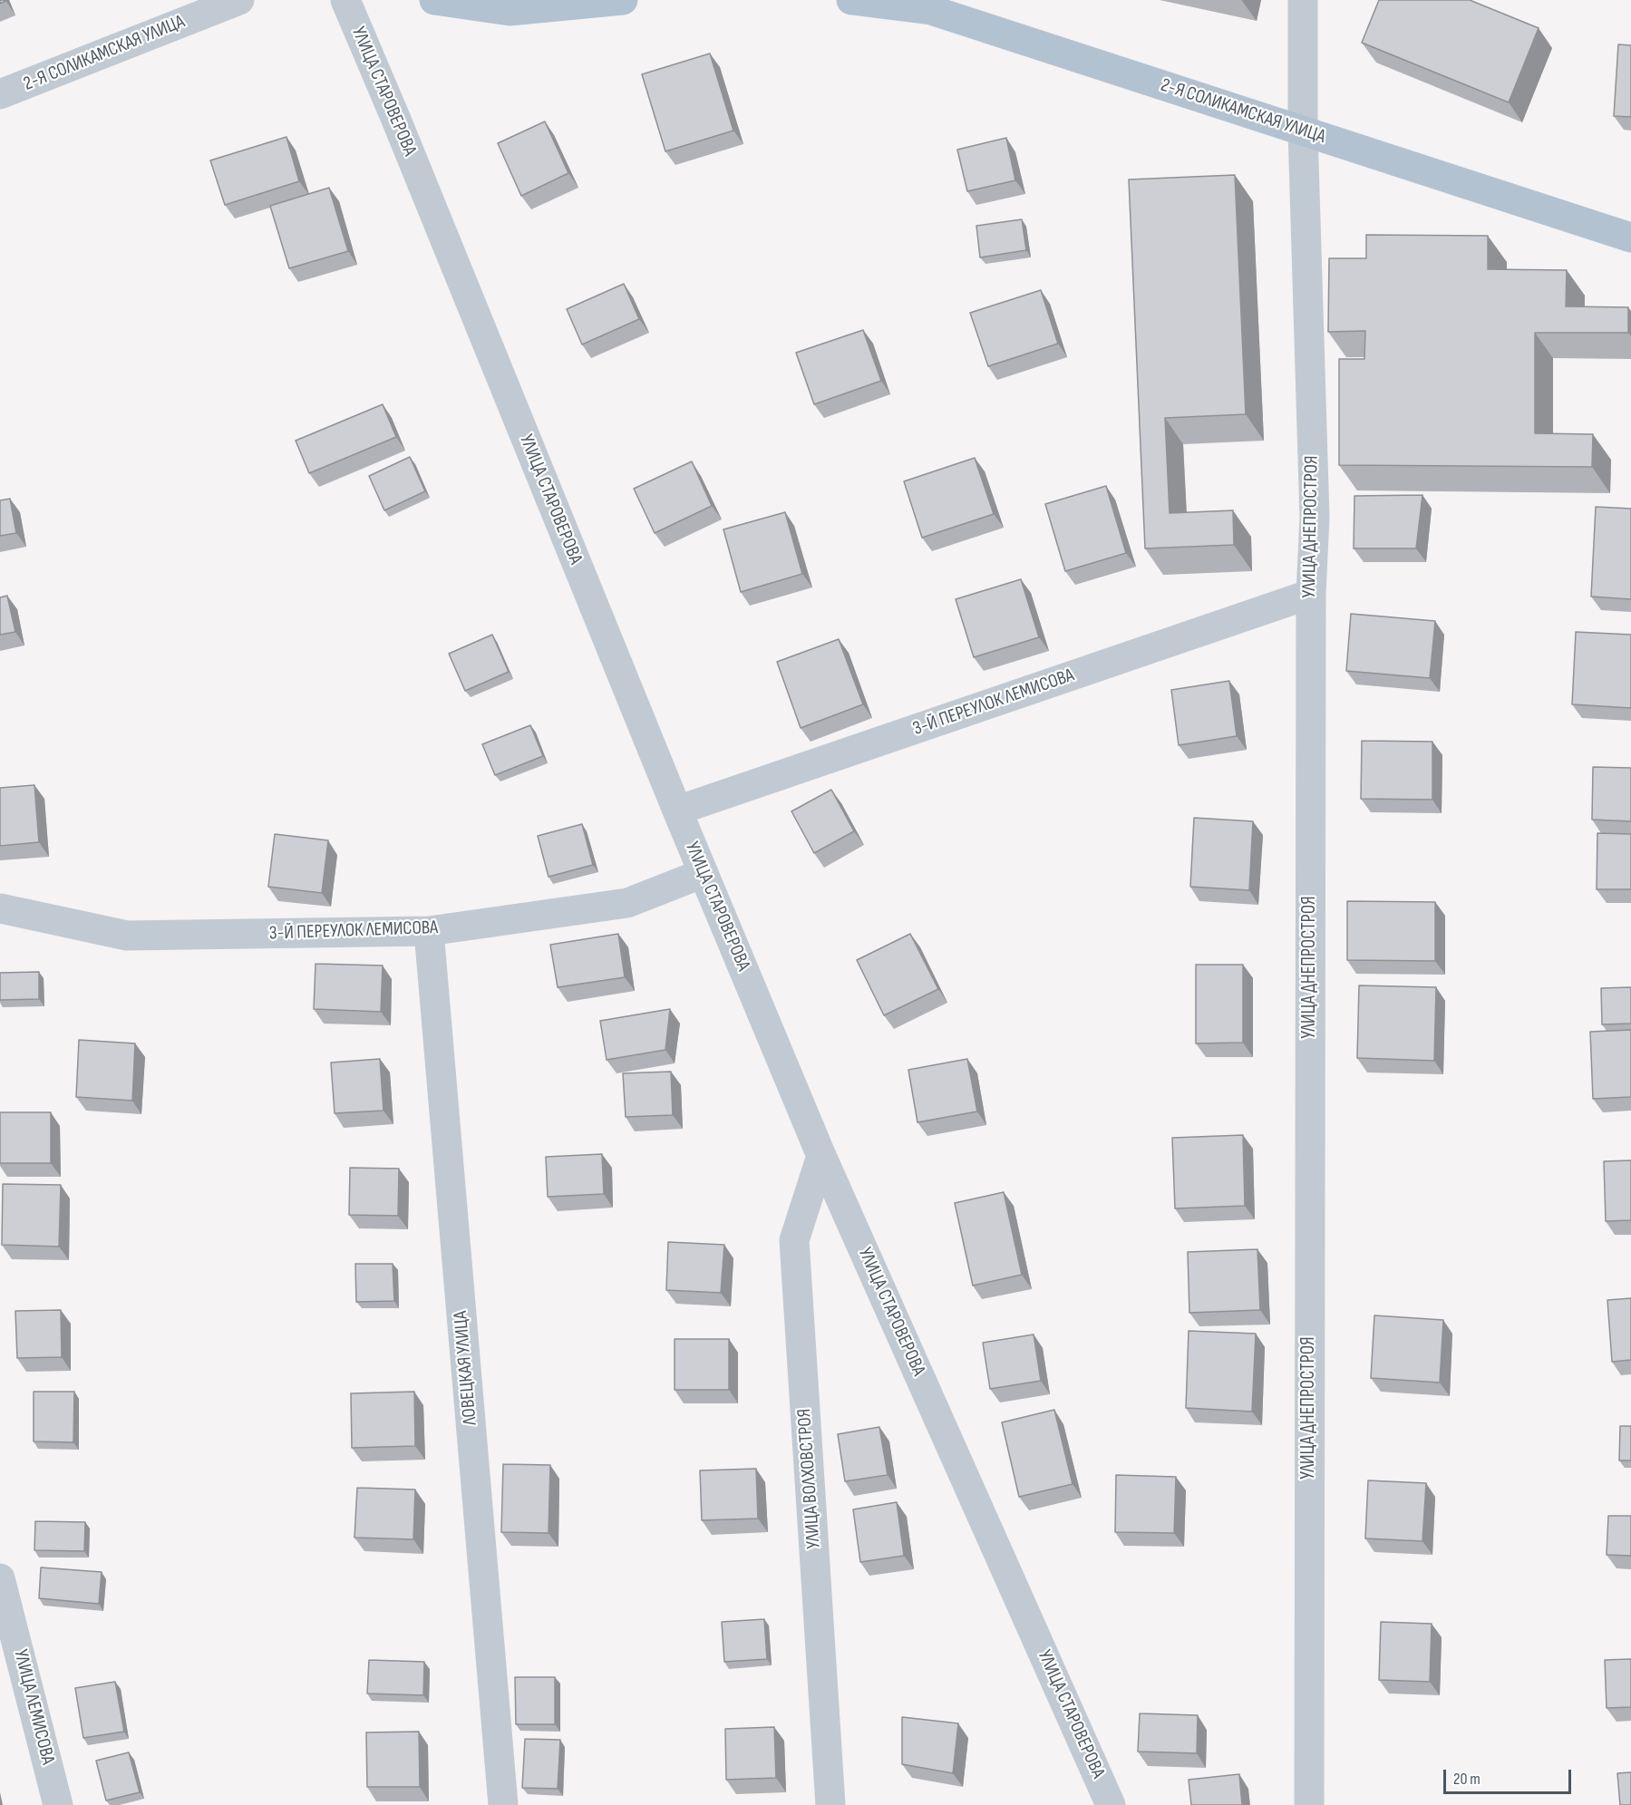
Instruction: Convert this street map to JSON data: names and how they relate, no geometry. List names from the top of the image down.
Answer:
{
  "streets": {
    "main road": ["2-Я СОЛИКАМСКАЯ УЛИЦА"],
    "street": [
      "УЛИЦА СТАРОВЕРОВА",
      "УЛИЦА ДНЕПРОСТРОЯ",
      "3-Й ПЕРЕУЛОК ЛЕМИСОВА",
      "ЛОВЕЦКАЯ УЛИЦА",
      "УЛИЦА ВОЛХОВСТРОЯ",
      "УЛИЦА ЛЕМИСОВА"
    ]
  },
  "crossings": [
    ["2-Я СОЛИКАМСКАЯ УЛИЦА", "УЛИЦА ДНЕПРОСТРОЯ"],
    ["УЛИЦА СТАРОВЕРОВА", "3-Й ПЕРЕУЛОК ЛЕМИСОВА"],
    ["УЛИЦА СТАРОВЕРОВА", "УЛИЦА ВОЛХОВСТРОЯ"],
    ["УЛИЦА ДНЕПРОСТРОЯ", "3-Й ПЕРЕУЛОК ЛЕМИСОВА"],
    ["3-Й ПЕРЕУЛОК ЛЕМИСОВА", "ЛОВЕЦКАЯ УЛИЦА"]
  ],
  "scale_bar": "20 m"
}
